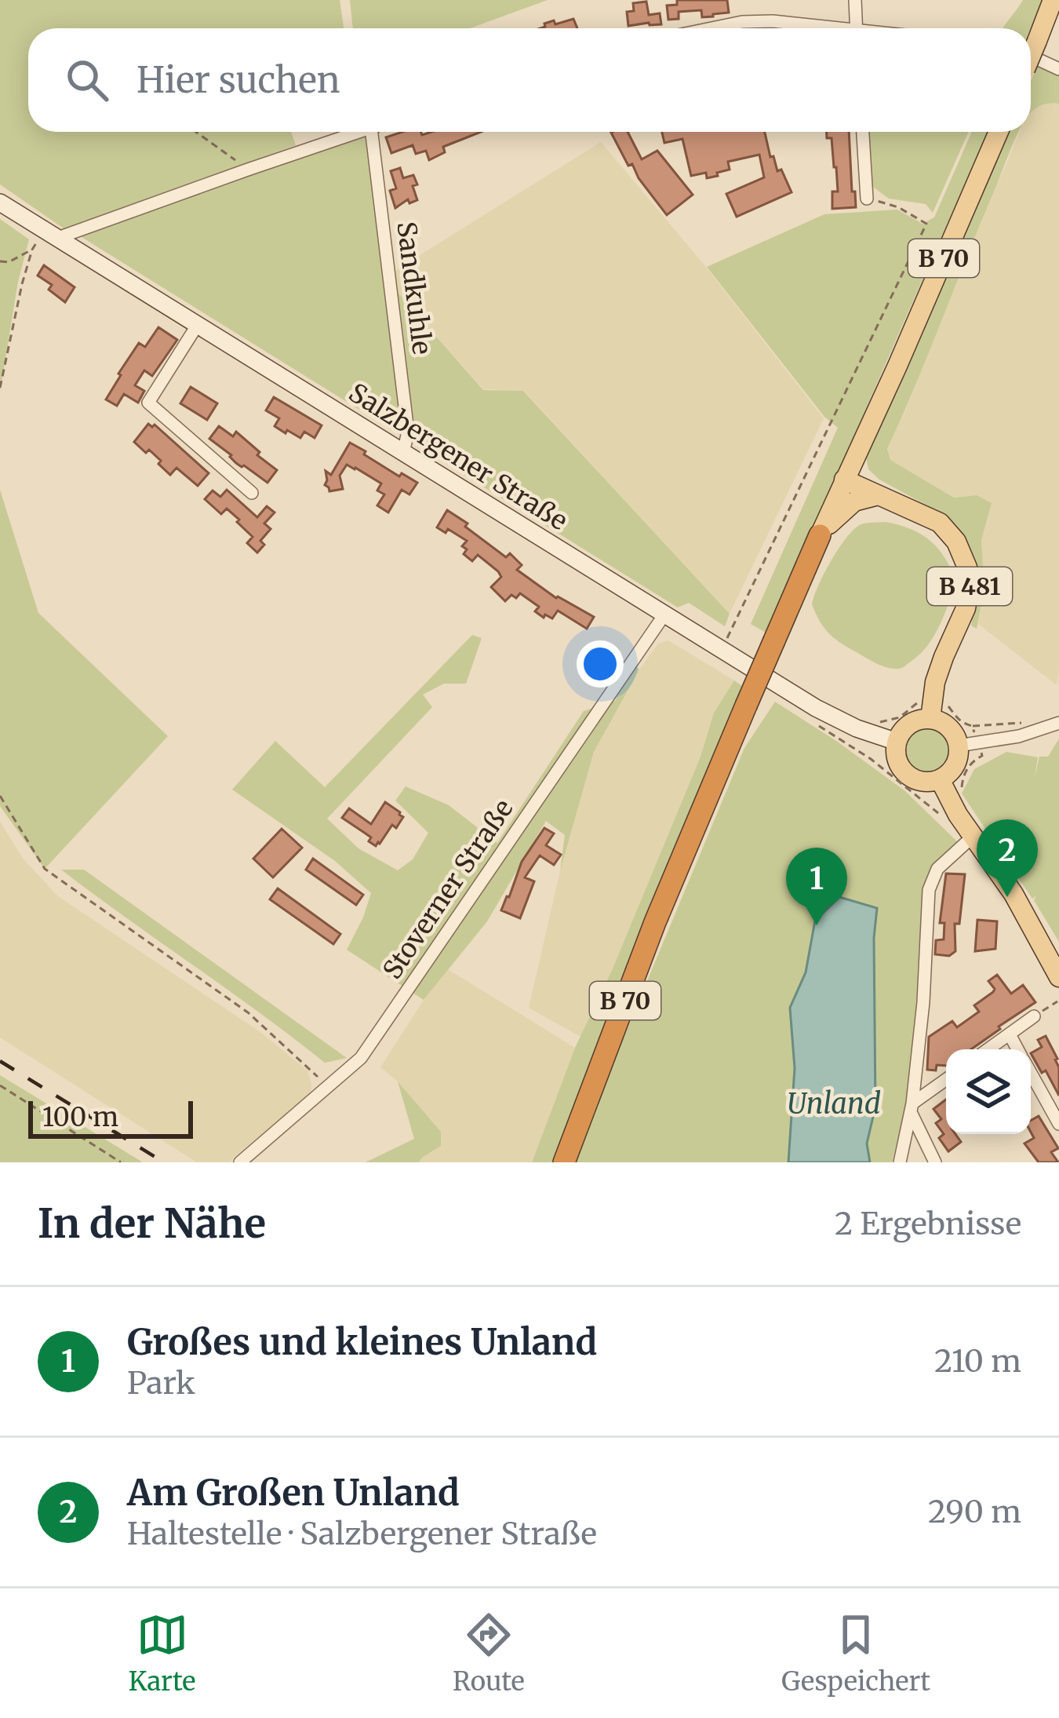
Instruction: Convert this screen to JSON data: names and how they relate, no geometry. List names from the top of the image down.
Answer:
{
  "streets": {
    "highway": ["B 70"],
    "main road": ["Salzbergener Straße", "B 481"],
    "street": ["Sandkuhle", "Stoverner Straße"]
  },
  "crossings": [
    ["B 70", "B 481"],
    ["Sandkuhle", "Salzbergener Straße"],
    ["Salzbergener Straße", "B 481"],
    ["Salzbergener Straße", "Stoverner Straße"]
  ],
  "water": ["Unland"],
  "scale_bar": "100 m",
  "page": {
    "search": "Hier suchen",
    "pins": ["2", "1"],
    "scale": "100 m",
    "heading": ["In der Nähe", "2 Ergebnisse"],
    "list": [
      {
        "mark": "1",
        "name": "Großes und kleines Unland",
        "note": "Park",
        "value": "210 m"
      },
      {
        "mark": "2",
        "name": "Am Großen Unland",
        "note": "Haltestelle · Salzbergener Straße",
        "value": "290 m"
      }
    ],
    "nav": ["Karte", "Route", "Gespeichert"]
  }
}
